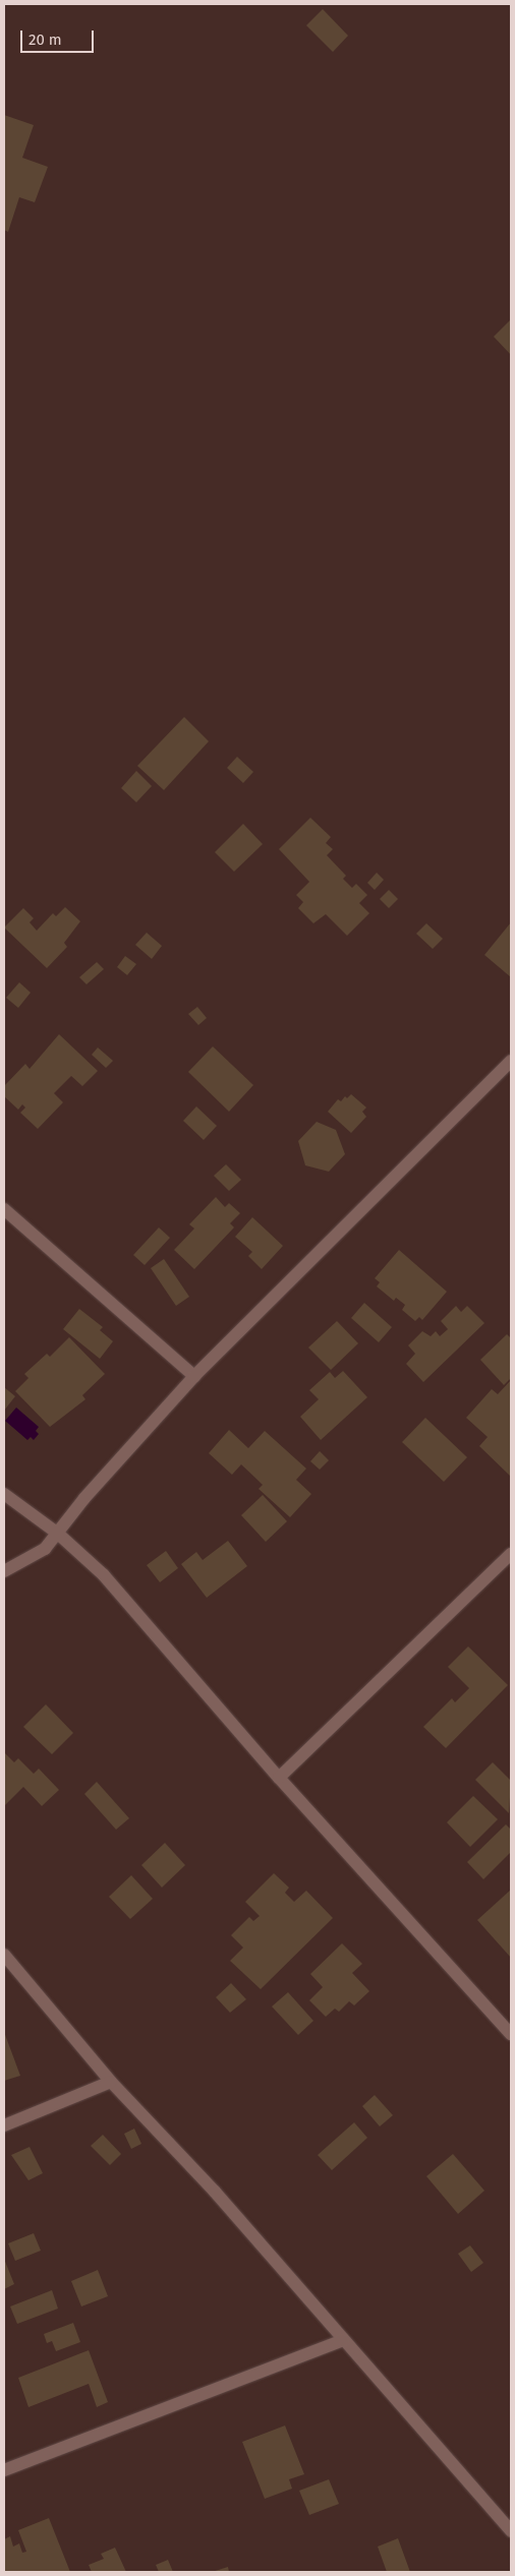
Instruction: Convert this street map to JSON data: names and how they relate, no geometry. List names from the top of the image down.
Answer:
{
  "scale_bar": "20 m"
}
